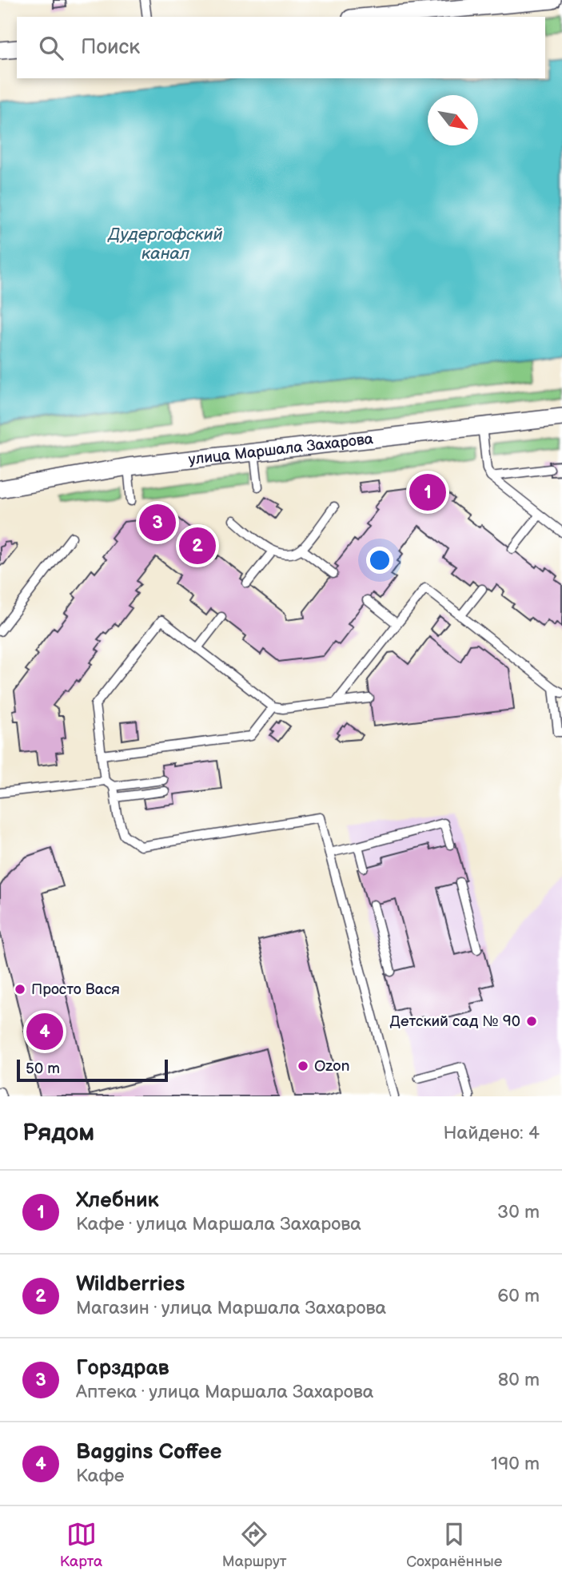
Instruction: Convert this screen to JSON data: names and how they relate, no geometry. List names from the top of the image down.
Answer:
{
  "streets": {
    "street": ["улица Маршала Захарова"]
  },
  "water": ["Дудергофский канал"],
  "places": ["Просто Вася", "Детский сад № 90", "Ozon"],
  "scale_bar": "50 m",
  "north": "bottom right",
  "page": {
    "search": "Поиск",
    "pins": [
      "1",
      "3",
      "2",
      "4"
    ],
    "scale": "50 m",
    "heading": ["Рядом", "Найдено: 4"],
    "list": [
      {
        "mark": "1",
        "name": "Хлебник",
        "note": "Кафе · улица Маршала Захарова",
        "value": "30 m"
      },
      {
        "mark": "2",
        "name": "Wildberries",
        "note": "Магазин · улица Маршала Захарова",
        "value": "60 m"
      },
      {
        "mark": "3",
        "name": "Горздрав",
        "note": "Аптека · улица Маршала Захарова",
        "value": "80 m"
      },
      {
        "mark": "4",
        "name": "Baggins Coffee",
        "note": "Кафе",
        "value": "190 m"
      }
    ],
    "nav": ["Карта", "Маршрут", "Сохранённые"]
  }
}
